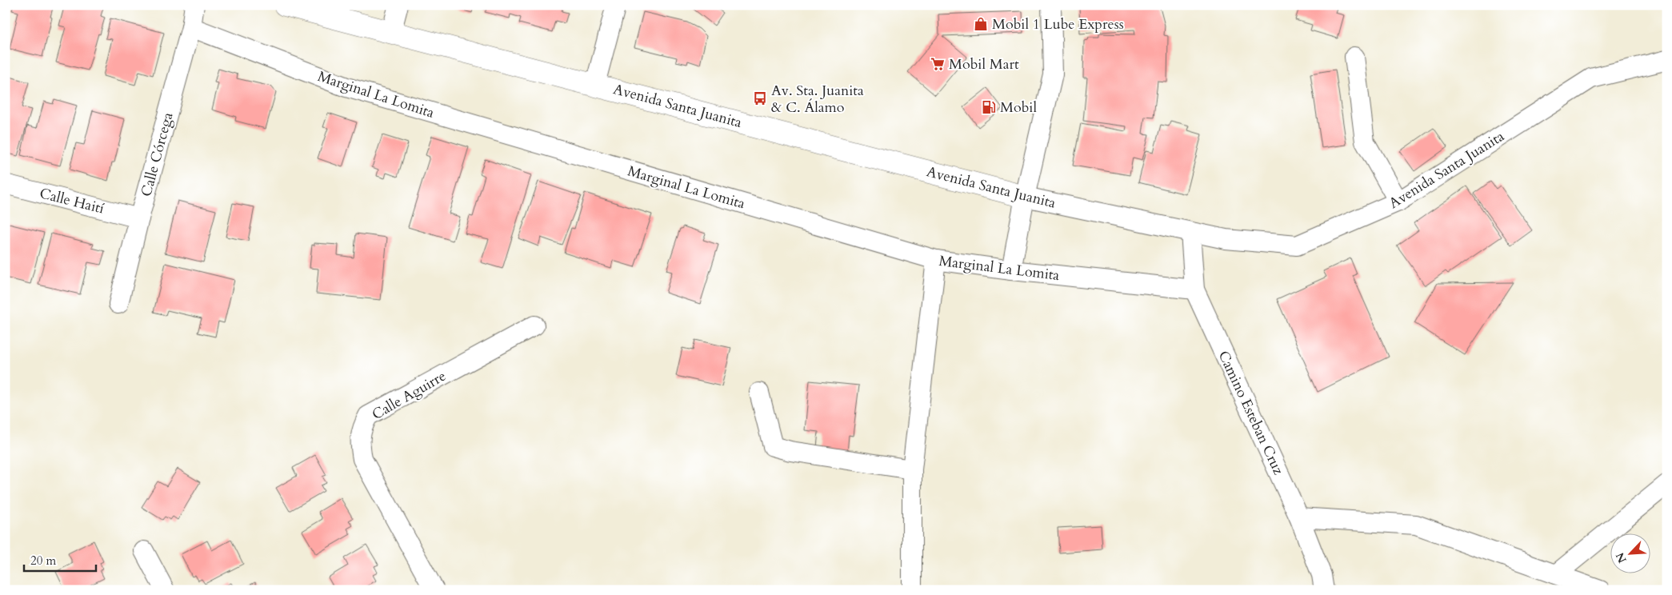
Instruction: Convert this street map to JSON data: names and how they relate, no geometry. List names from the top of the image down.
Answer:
{
  "streets": {
    "street": [
      "Marginal La Lomita",
      "Avenida Santa Juanita",
      "Calle Córcega",
      "Calle Haití",
      "Calle Aguirre",
      "Camino Esteban Cruz"
    ]
  },
  "crossings": [
    ["Marginal La Lomita", "Calle Córcega"],
    ["Marginal La Lomita", "Camino Esteban Cruz"],
    ["Avenida Santa Juanita", "Camino Esteban Cruz"],
    ["Calle Córcega", "Calle Haití"]
  ],
  "places": {
    "shop": ["Mobil 1 Lube Express"],
    "supermarket": ["Mobil Mart"],
    "bus stop": ["Av. Sta. Juanita & C. Álamo"],
    "fuel station": ["Mobil"]
  },
  "scale_bar": "20 m",
  "north": "bottom left"
}
